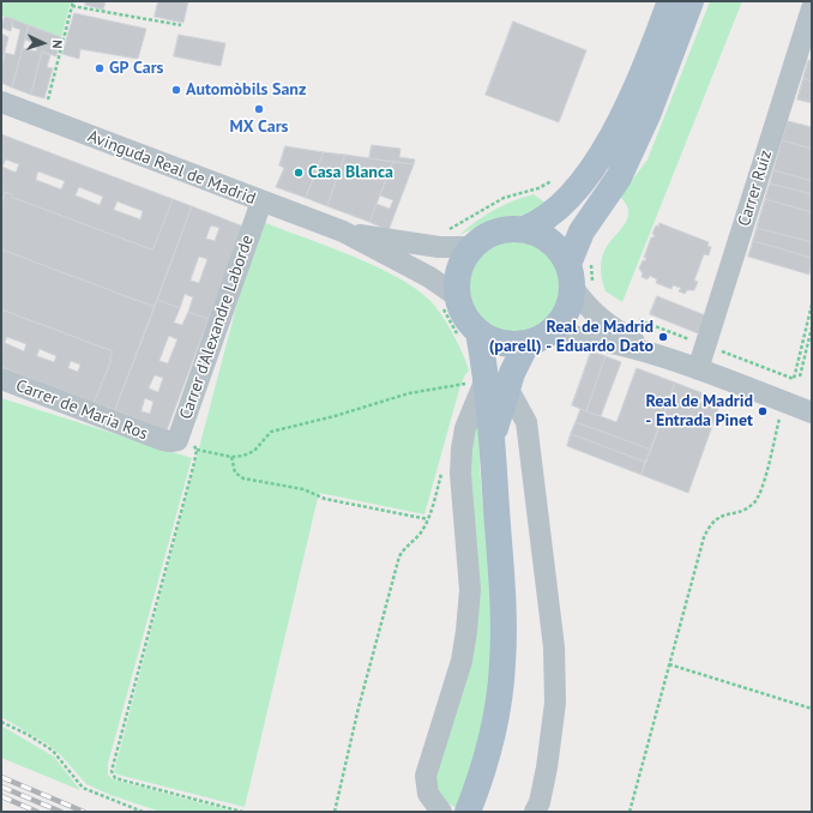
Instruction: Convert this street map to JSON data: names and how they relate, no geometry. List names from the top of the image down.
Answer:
{
  "streets": {
    "street": [
      "Avinguda Real de Madrid",
      "Carrer Ruiz",
      "Carrer d'Alexandre Laborde",
      "Carrer de Maria Ros"
    ]
  },
  "crossings": [
    ["Avinguda Real de Madrid", "Carrer d'Alexandre Laborde"],
    ["Carrer d'Alexandre Laborde", "Carrer de Maria Ros"]
  ],
  "places": [
    "GP Cars",
    "Automòbils Sanz",
    "MX Cars",
    "Casa Blanca",
    "Real de Madrid (parell) - Eduardo Dato",
    "Real de Madrid - Entrada Pinet"
  ],
  "north": "right"
}
